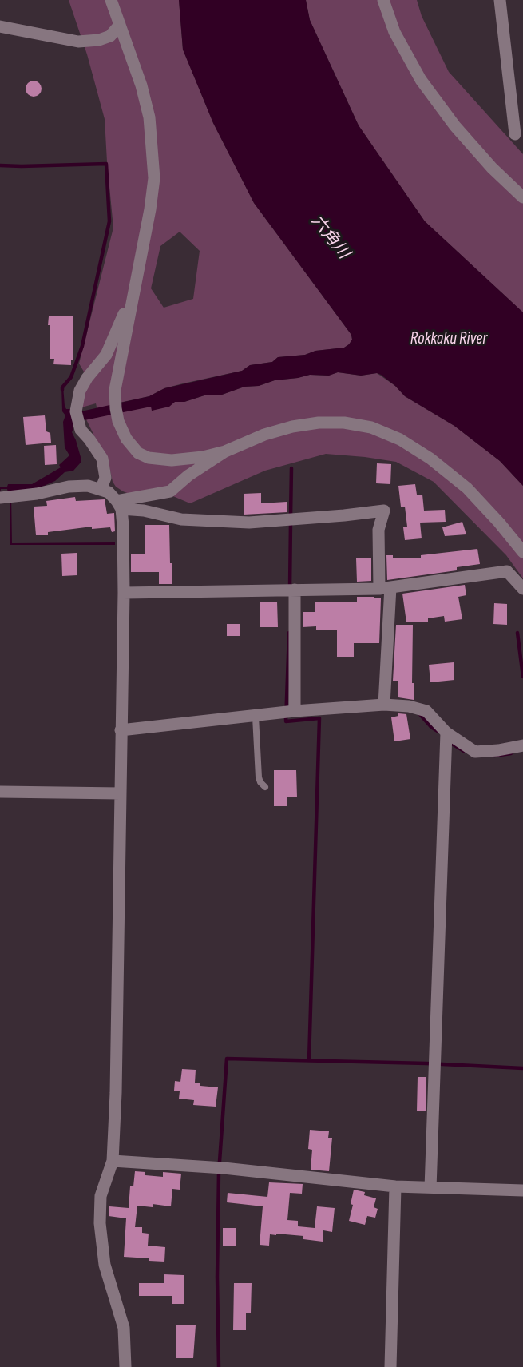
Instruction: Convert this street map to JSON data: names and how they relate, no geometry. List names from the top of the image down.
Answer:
{
  "water": ["六角川", "Rokkaku River"]
}
